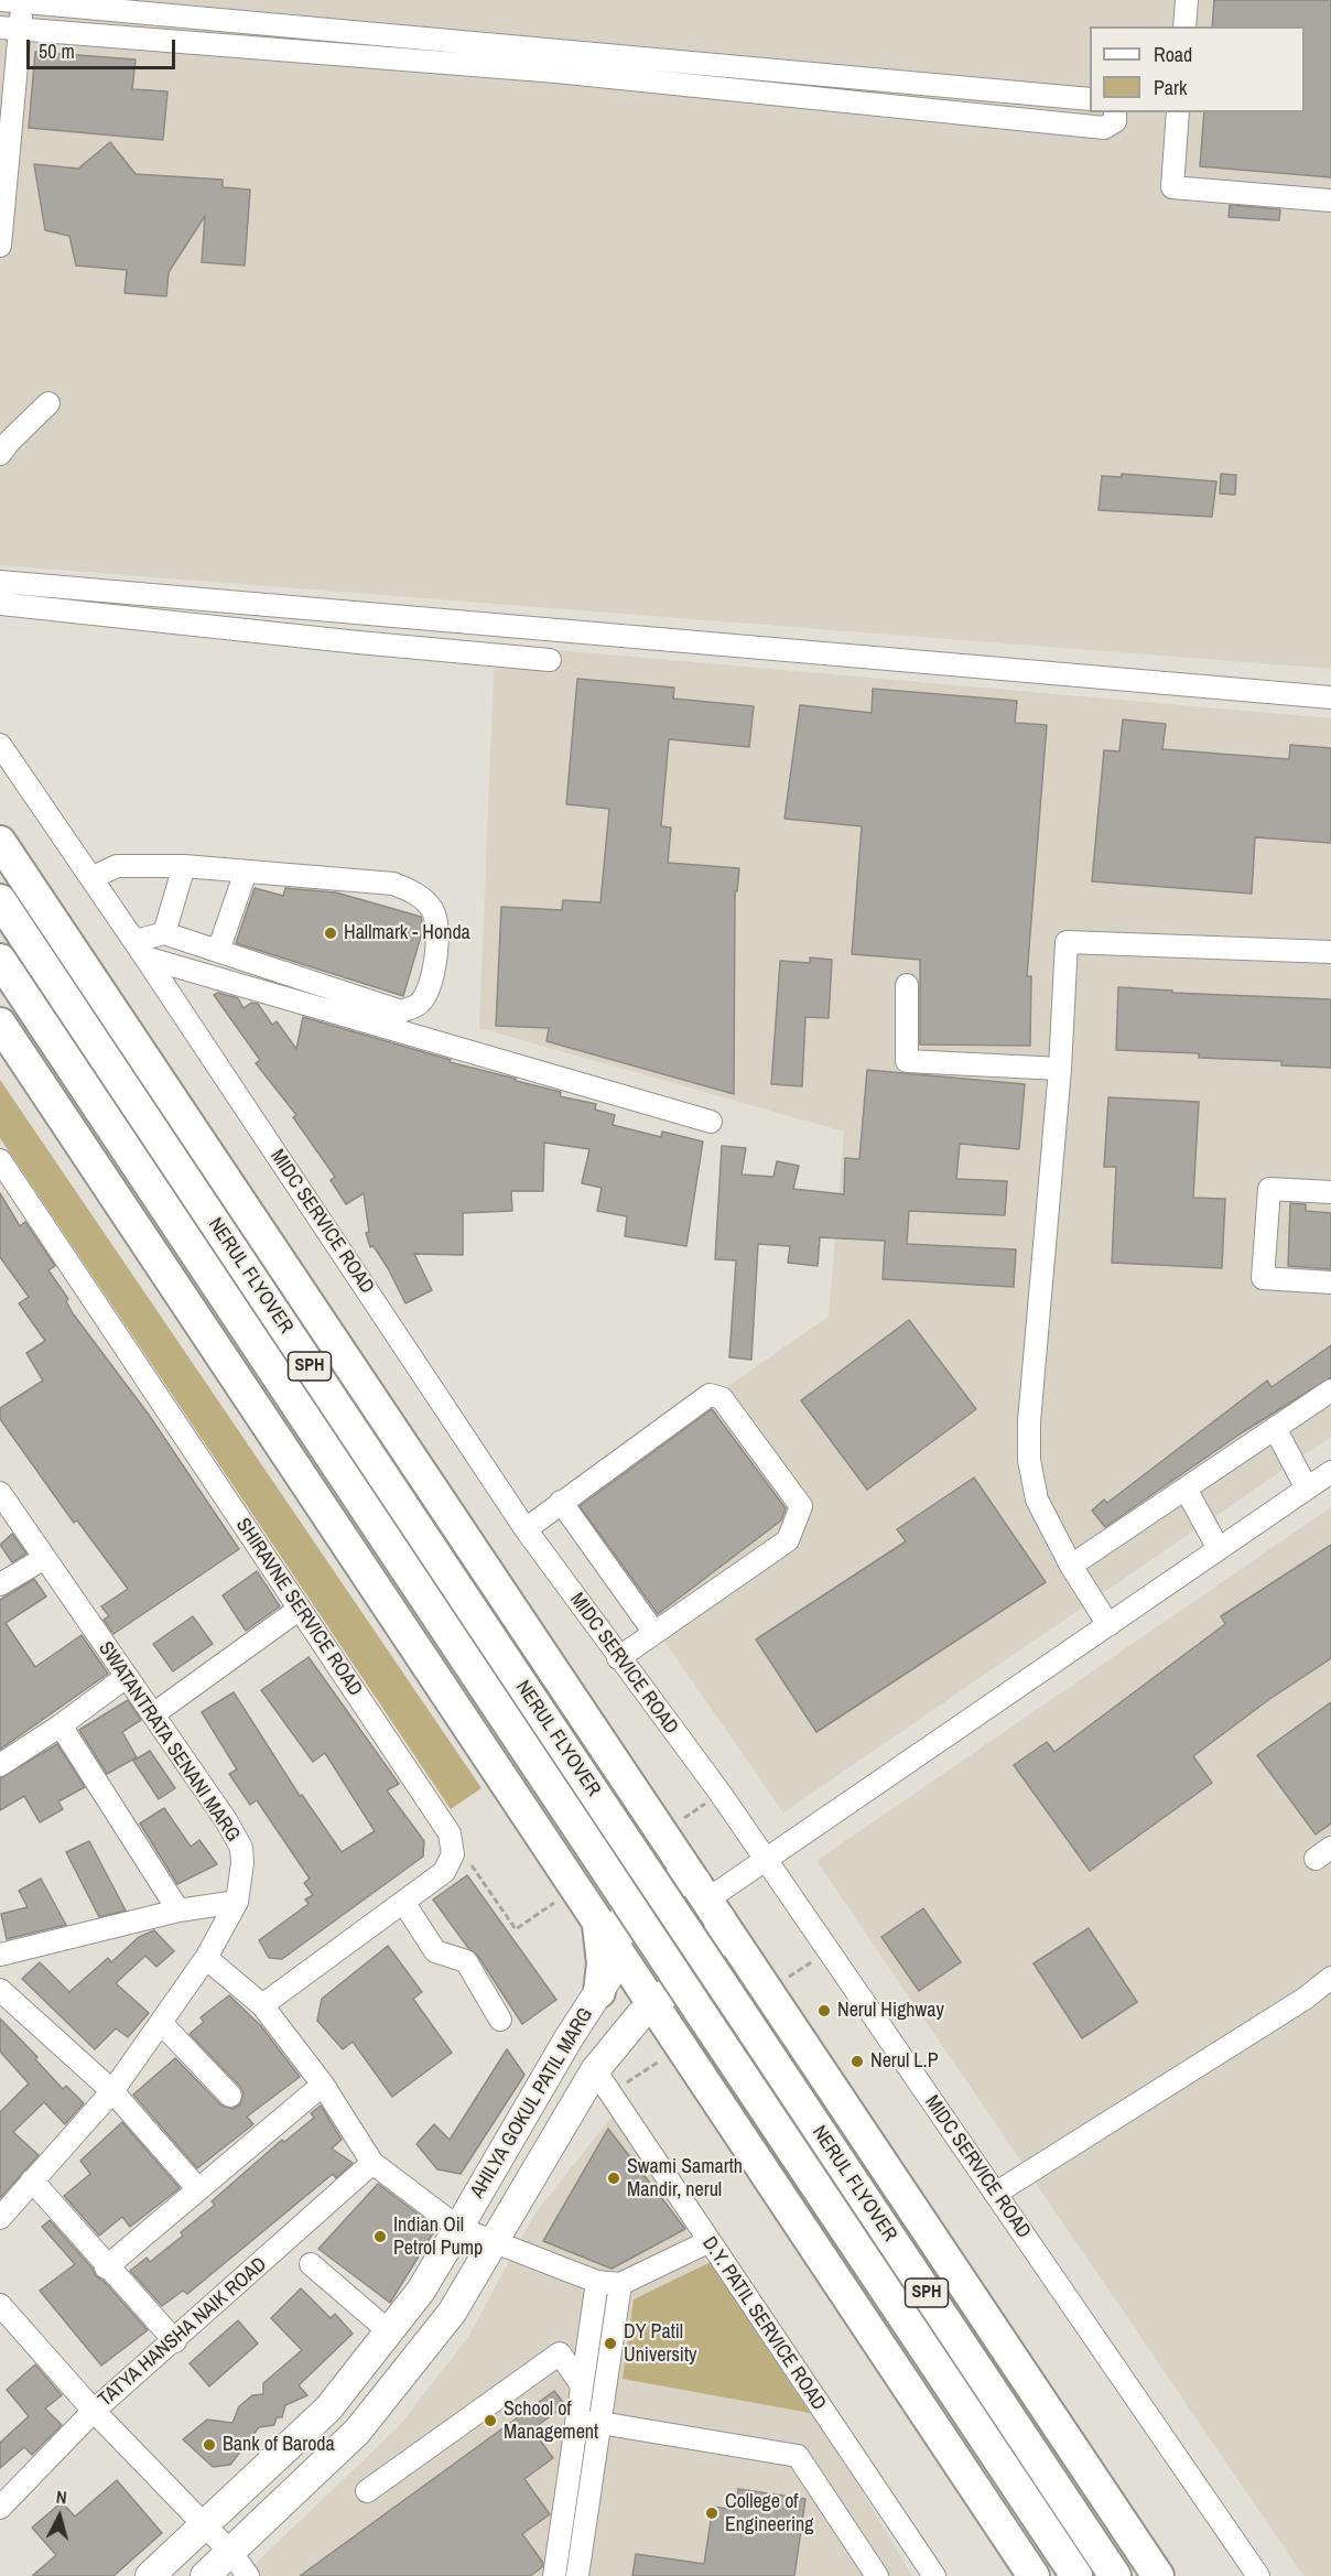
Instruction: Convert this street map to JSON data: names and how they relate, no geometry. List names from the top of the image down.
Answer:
{
  "streets": {
    "highway": ["NERUL FLYOVER", "SPH"],
    "main road": ["AHILYA GOKUL PATIL MARG"],
    "street": [
      "MIDC SERVICE ROAD",
      "SHIRAVNE SERVICE ROAD",
      "SWATANTRATA SENANI MARG",
      "D.Y. PATIL SERVICE ROAD",
      "TATYA HANSHA NAIK ROAD"
    ]
  },
  "crossings": [
    ["AHILYA GOKUL PATIL MARG", "D.Y. PATIL SERVICE ROAD"]
  ],
  "places": [
    "Hallmark - Honda",
    "Nerul Highway",
    "Nerul L.P",
    "Swami Samarth Mandir, nerul",
    "Indian Oil Petrol Pump",
    "DY Patil University",
    "School of Management",
    "Bank of Baroda",
    "College of Engineering"
  ],
  "legend": ["Road", "Park"],
  "scale_bar": "50 m",
  "north": "top"
}
